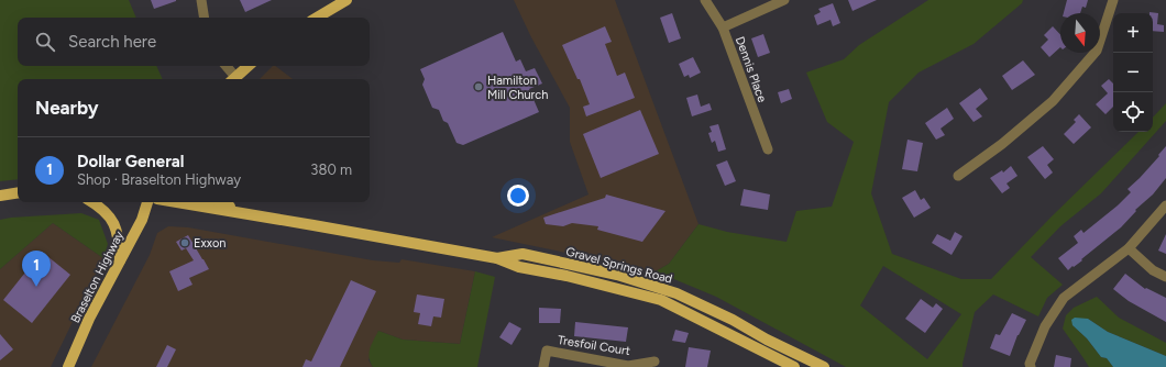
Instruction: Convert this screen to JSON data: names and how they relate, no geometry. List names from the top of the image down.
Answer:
{
  "streets": {
    "main road": ["Gravel Springs Road", "Braselton Highway"],
    "street": ["Dennis Place", "Tresfoil Court"]
  },
  "places": ["Hamilton Mill Church", "Exxon"],
  "north": "bottom",
  "page": {
    "map_buttons": ["+", "−"],
    "search": "Search here",
    "heading": "Nearby",
    "list": [
      {
        "mark": "1",
        "name": "Dollar General",
        "note": "Shop · Braselton Highway",
        "value": "380 m"
      }
    ],
    "pins": "1"
  }
}
